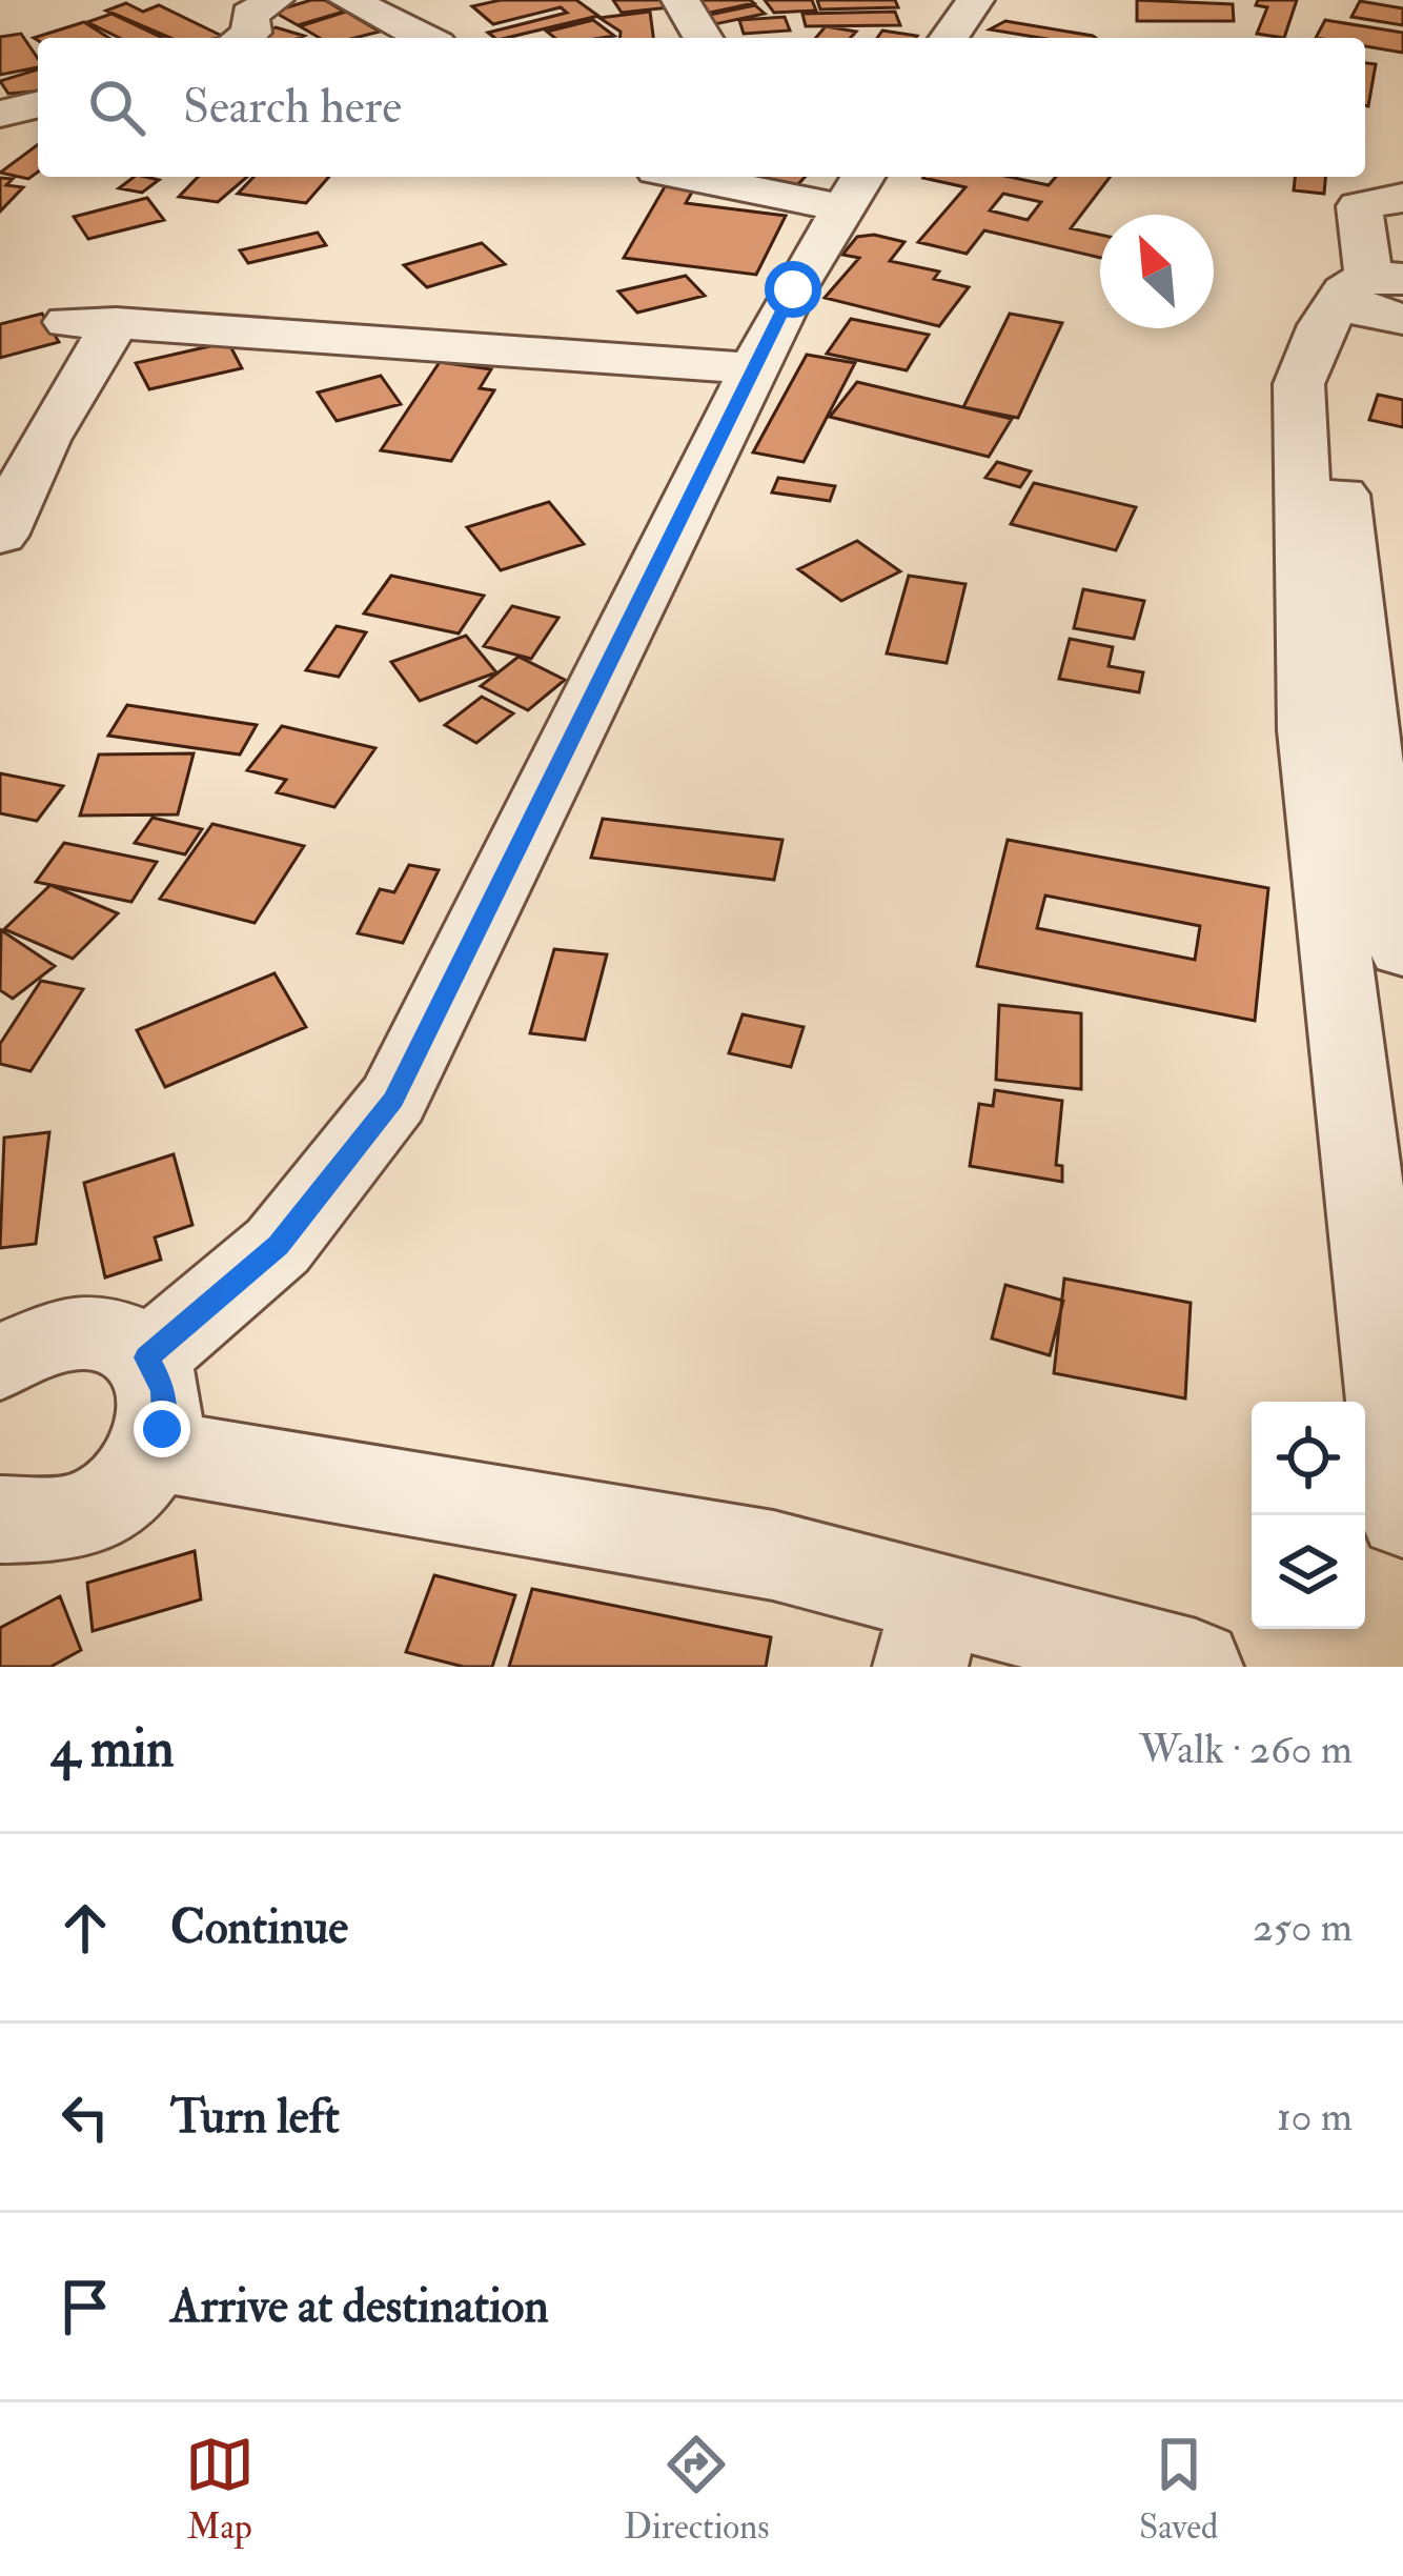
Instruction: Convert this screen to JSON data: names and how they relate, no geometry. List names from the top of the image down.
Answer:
{
  "north": "top left",
  "page": {
    "search": "Search here",
    "heading": ["4 min", "Walk · 260 m"],
    "list": [
      ["Continue", "250 m"],
      ["Turn left", "10 m"],
      "Arrive at destination"
    ],
    "nav": ["Map", "Directions", "Saved"]
  }
}
